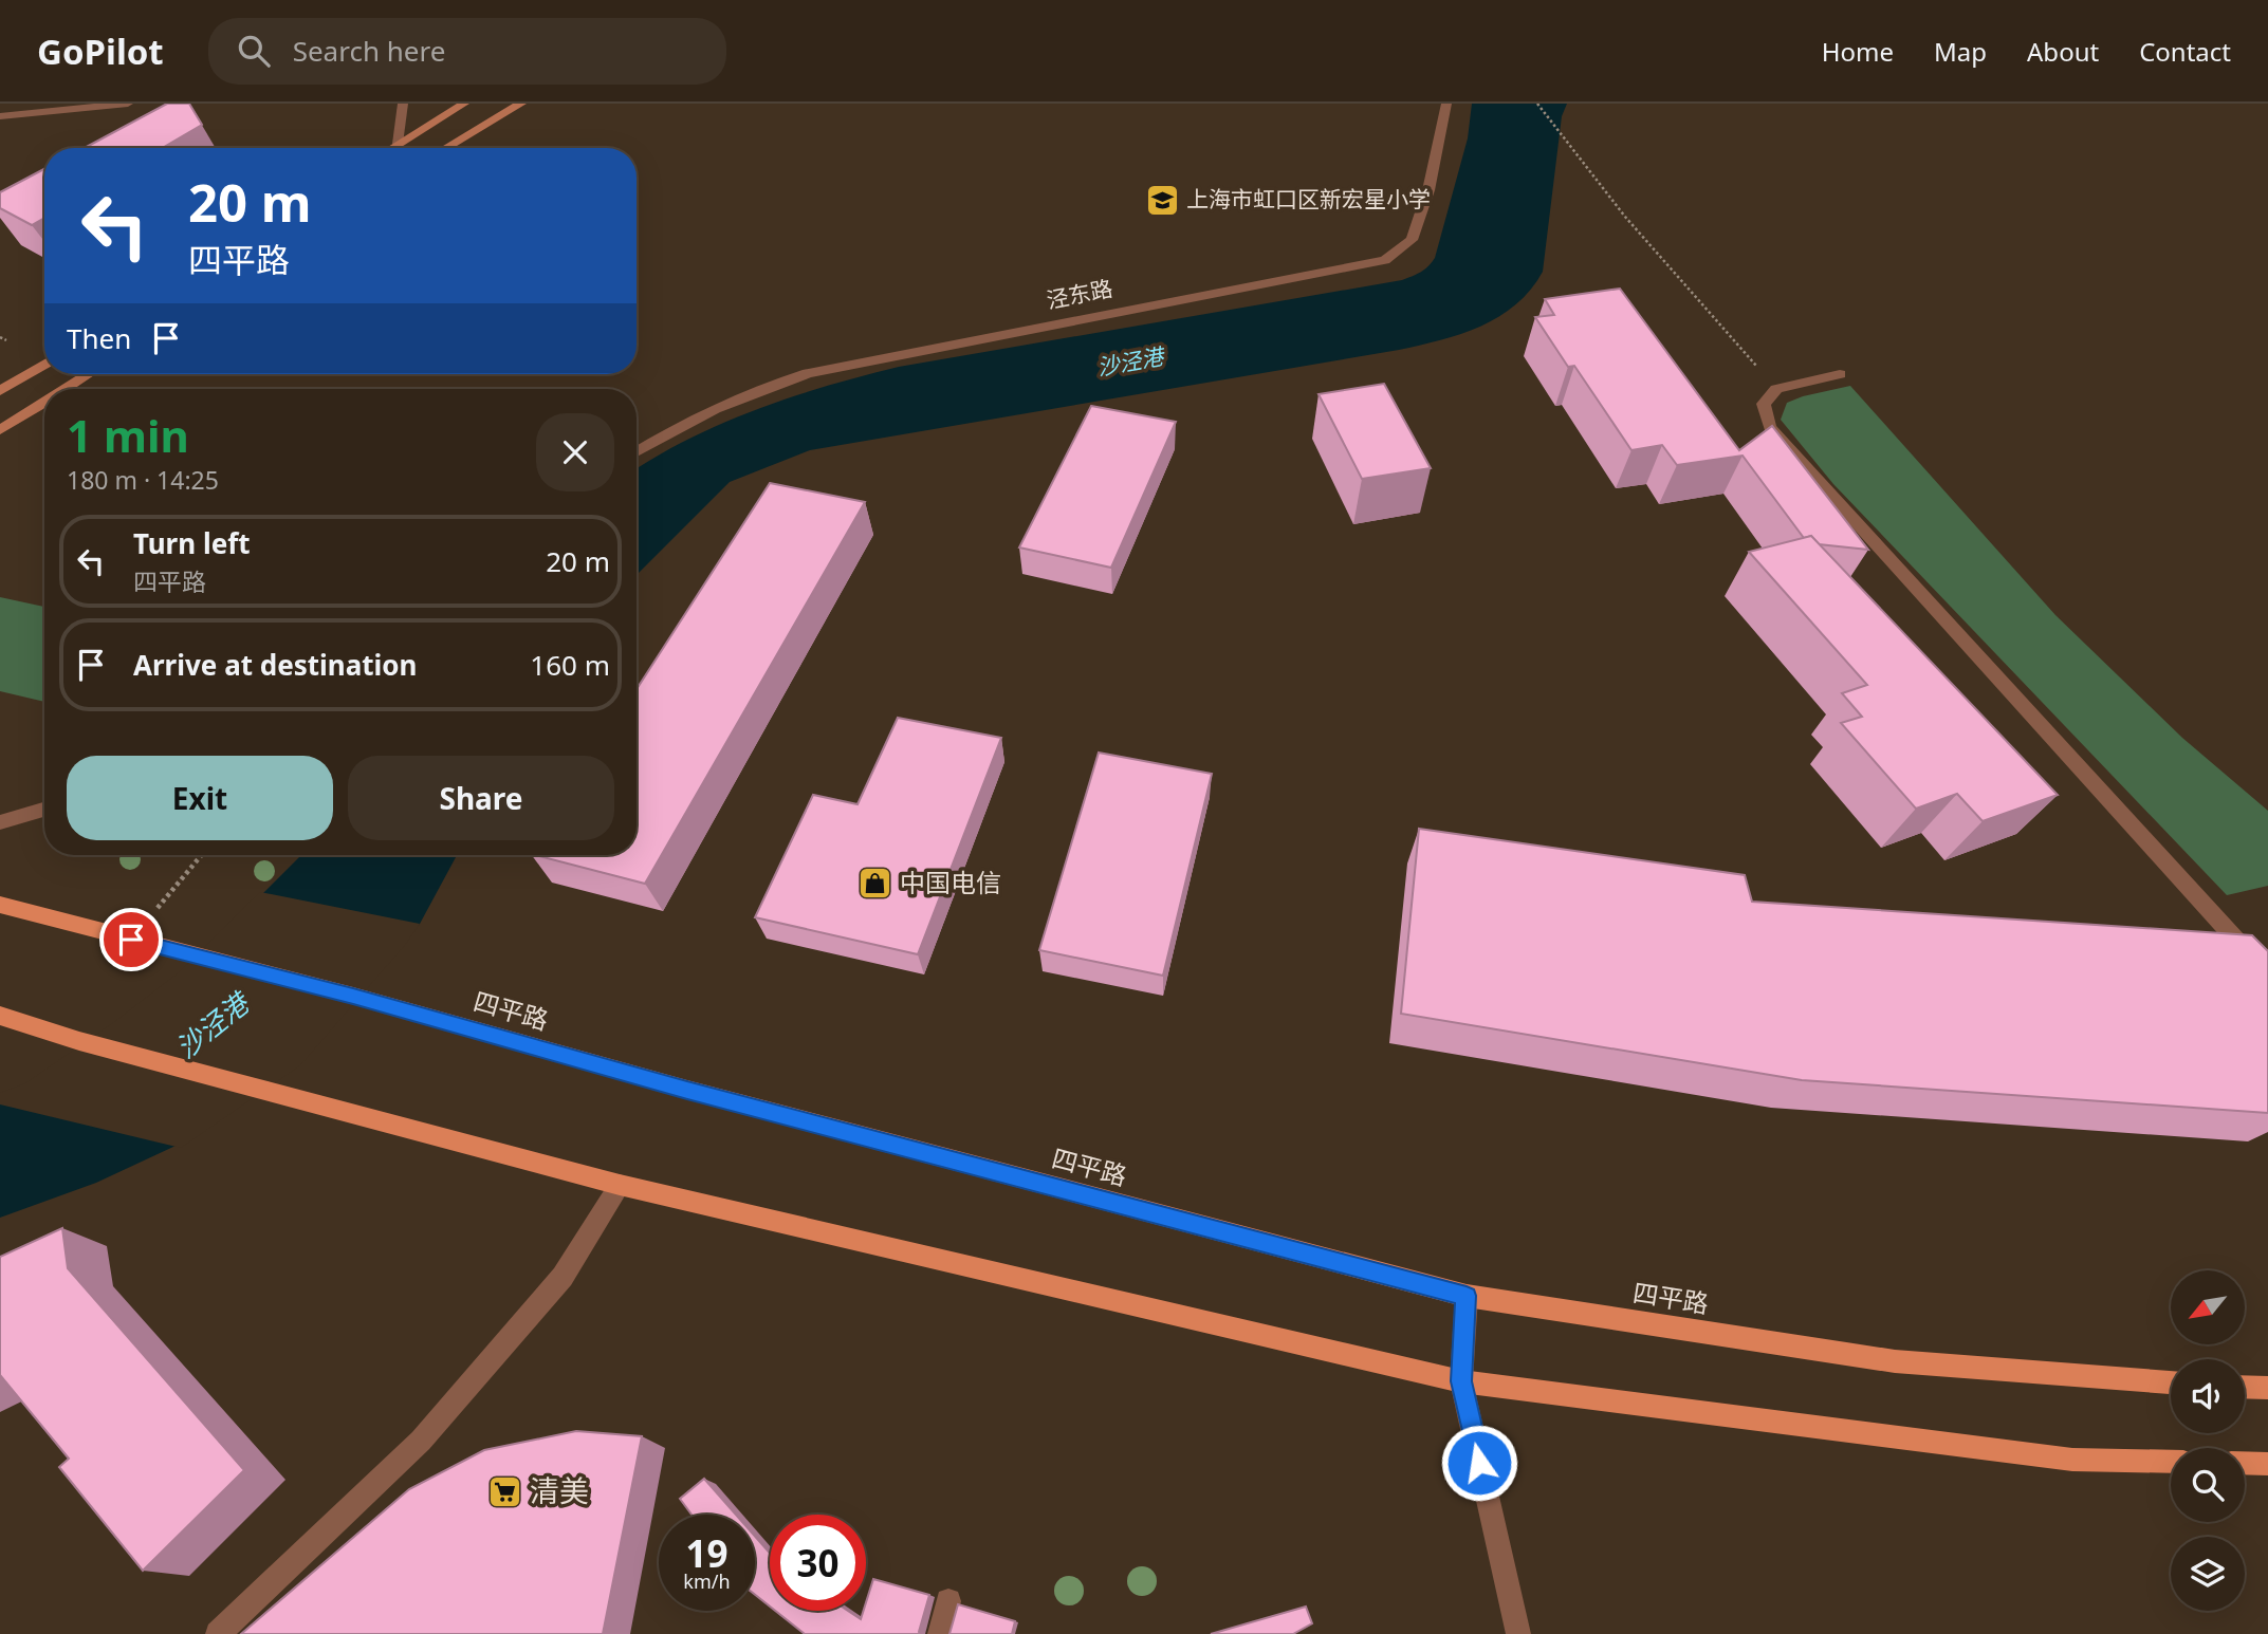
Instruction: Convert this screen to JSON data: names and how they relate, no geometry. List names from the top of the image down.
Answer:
{
  "streets": {
    "main road": ["四平路"],
    "street": ["泾东路"]
  },
  "water": ["沙泾港"],
  "places": {
    "school or university": ["上海市虹口区新宏星小学"],
    "shop": ["中国电信"],
    "supermarket": ["清美"]
  },
  "north": "bottom left",
  "page": {
    "header": "GoPilot",
    "search": "Search here",
    "nav": [
      "Home",
      "Map",
      "About",
      "Contact"
    ],
    "turn": ["20 m", "四平路"],
    "then": "Then",
    "heading": ["1 min", "180 m · 14:25"],
    "list": [
      {
        "name": "Turn left",
        "note": "四平路",
        "value": "20 m"
      },
      {
        "name": "Arrive at destination",
        "value": "160 m"
      }
    ],
    "buttons": ["Exit", "Share"],
    "speed": "19 km/h",
    "limit": "30"
  }
}
